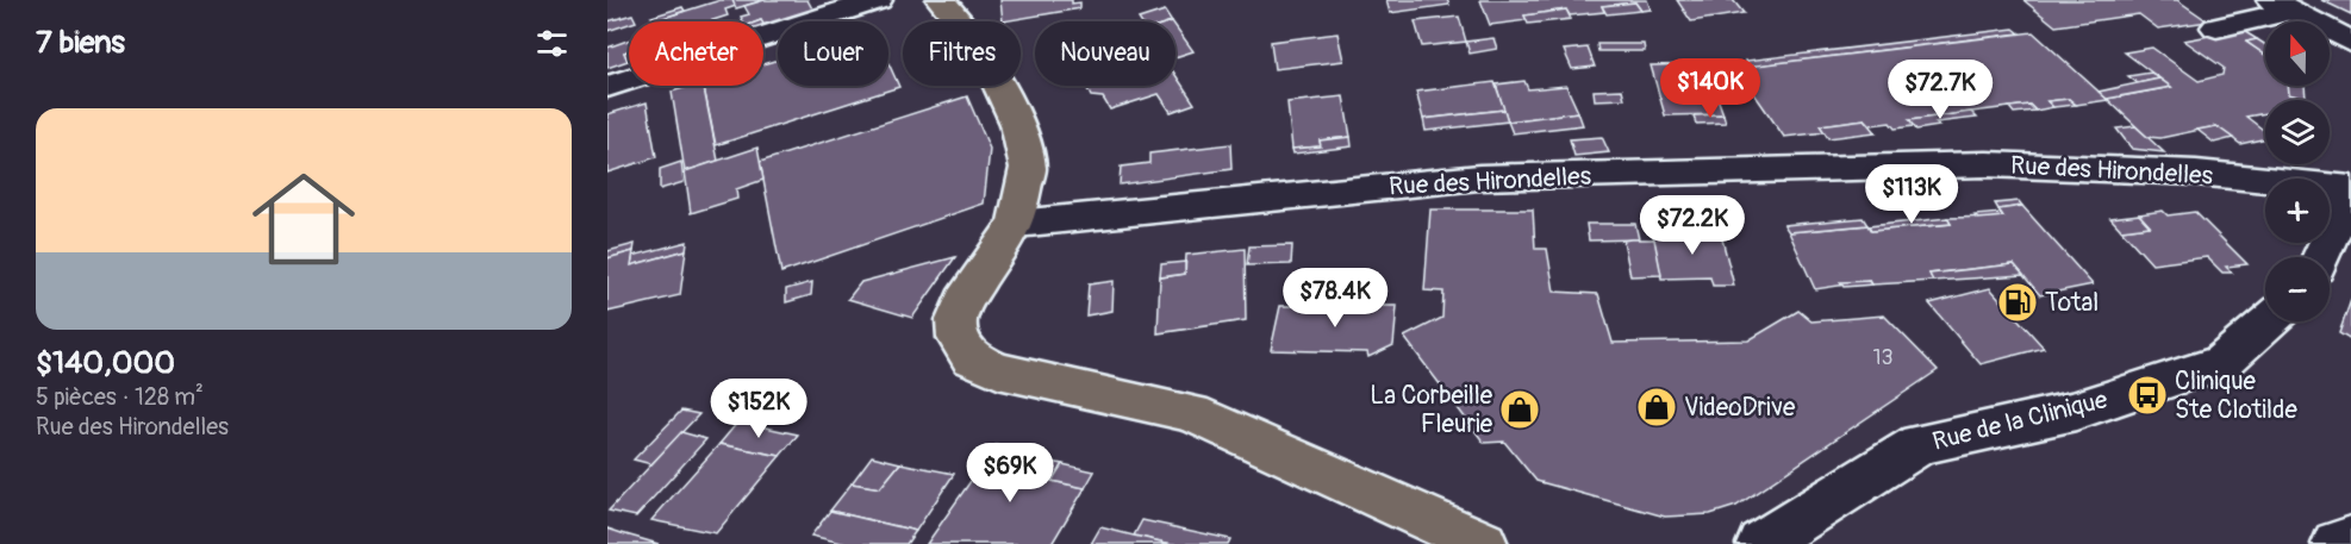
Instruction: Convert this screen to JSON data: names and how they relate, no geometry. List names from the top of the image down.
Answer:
{
  "streets": {
    "street": ["Rue des Hirondelles", "Rue de la Clinique"]
  },
  "places": {
    "fuel station": ["Total"],
    "bus stop": ["Clinique Ste Clotilde"],
    "shop": ["VideoDrive", "La Corbeille Fleurie"]
  },
  "house_numbers": ["13"],
  "north": "top",
  "page": {
    "heading": "7 biens",
    "map_buttons": ["+", "−"],
    "chip": [
      "Acheter",
      "Louer",
      "Filtres",
      "Nouveau"
    ],
    "price": [
      "$140K",
      "$72.7K",
      "$113K",
      "$72.2K",
      "$78.4K",
      "$152K",
      "$69K"
    ],
    "list": [
      {
        "name": "$140,000",
        "note": "5 pièces · 128 m² · Rue des Hirondelles"
      }
    ]
  }
}
